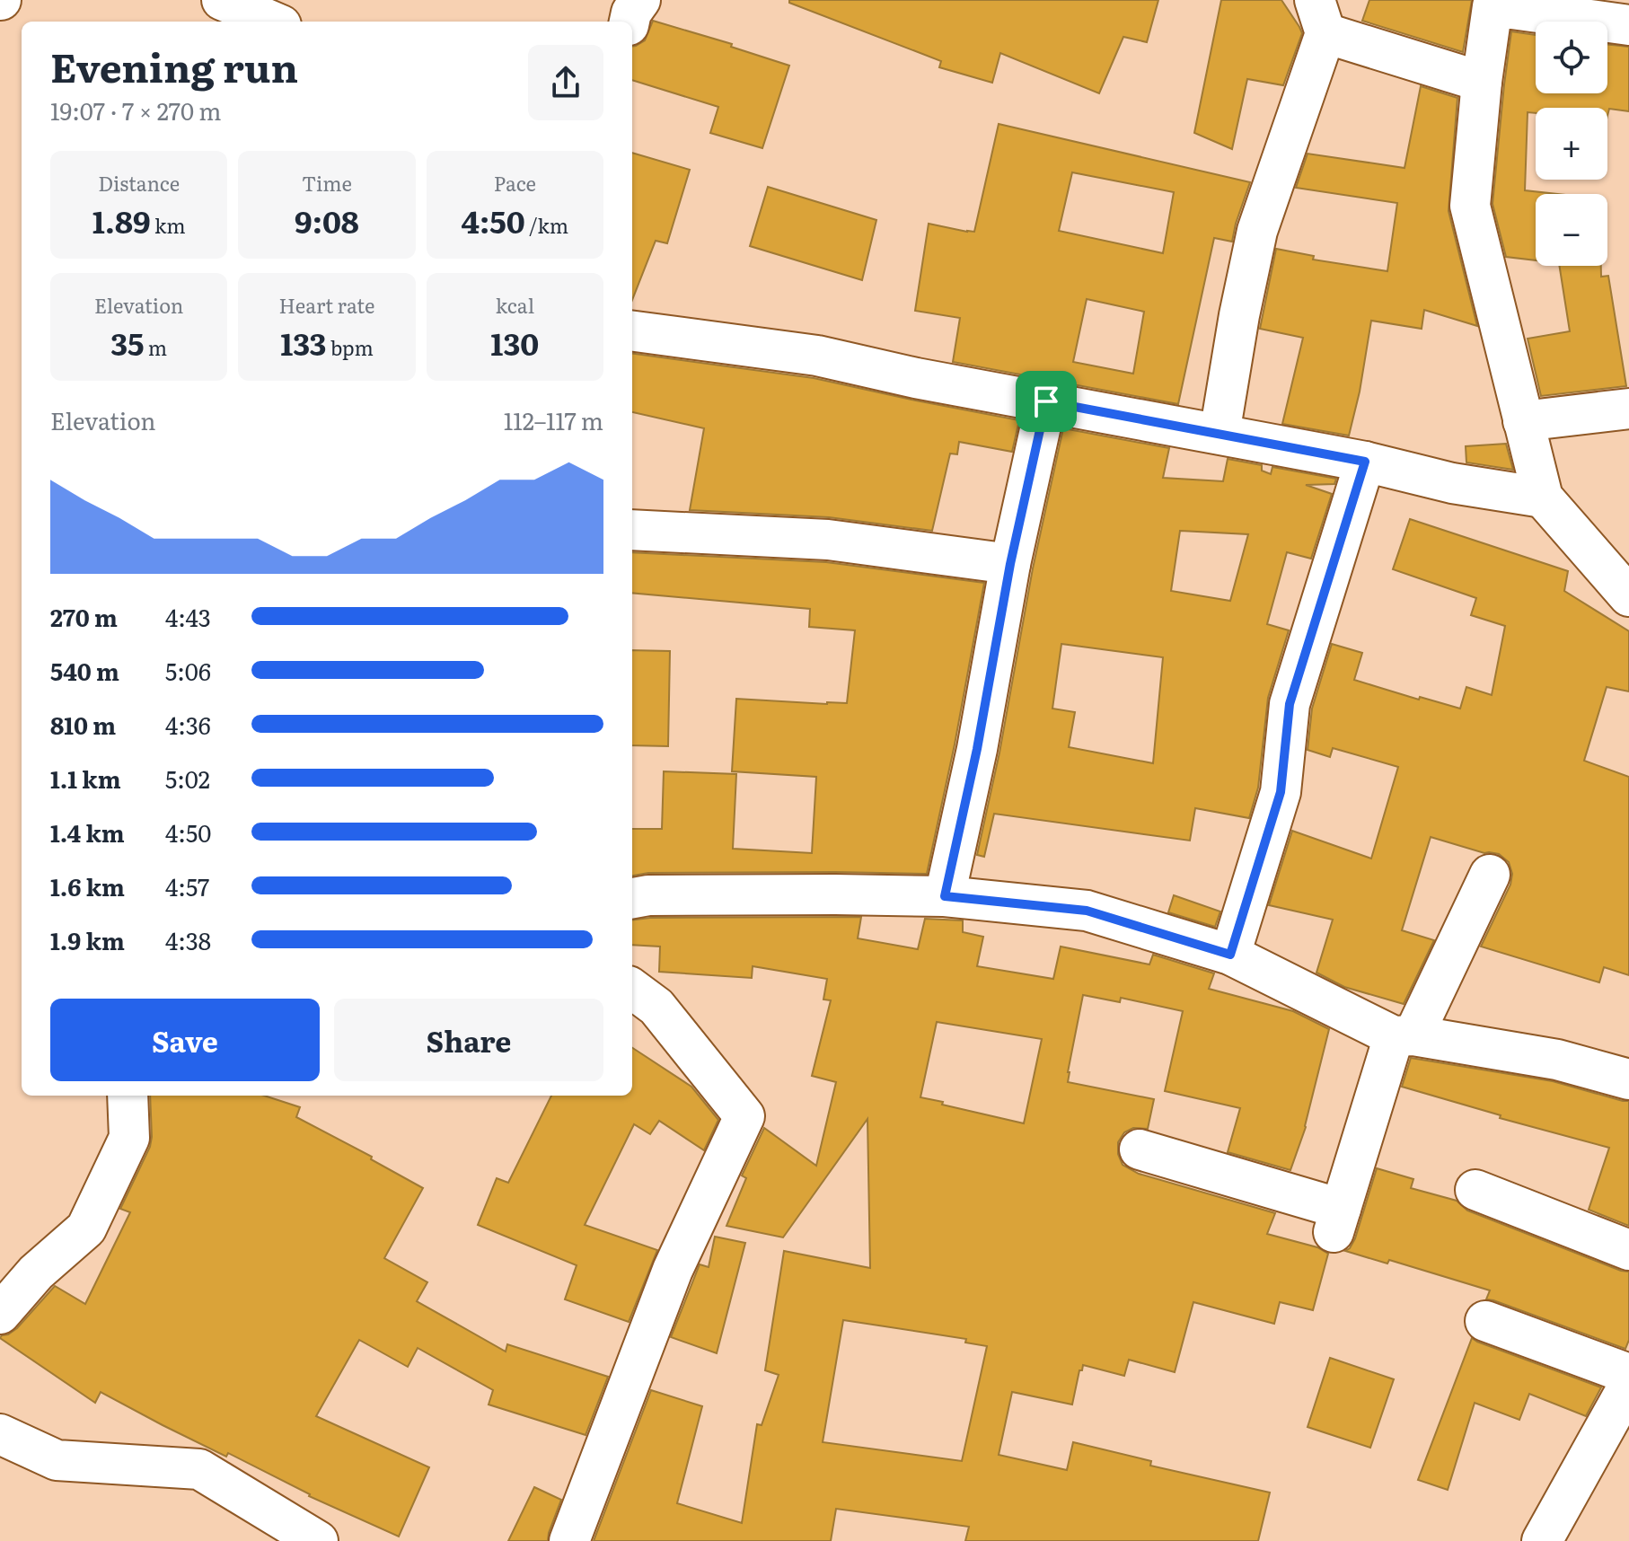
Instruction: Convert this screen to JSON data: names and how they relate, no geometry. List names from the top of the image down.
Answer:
{
  "page": {
    "map_buttons": ["+", "−"],
    "heading": ["Evening run", "19:07 · 7 × 270 m"],
    "stats": [
      ["Distance", "1.89 km"],
      ["Time", "9:08"],
      ["Pace", "4:50 /km"],
      ["Elevation", "35 m"],
      ["Heart rate", "133 bpm"],
      ["kcal", "130"]
    ],
    "chart": ["Elevation", "112–117 m"],
    "list": [
      {
        "name": "270 m",
        "note": "4:43"
      },
      {
        "name": "540 m",
        "note": "5:06"
      },
      {
        "name": "810 m",
        "note": "4:36"
      },
      {
        "name": "1.1 km",
        "note": "5:02"
      },
      {
        "name": "1.4 km",
        "note": "4:50"
      },
      {
        "name": "1.6 km",
        "note": "4:57"
      },
      {
        "name": "1.9 km",
        "note": "4:38"
      }
    ],
    "buttons": ["Save", "Share"]
  }
}
